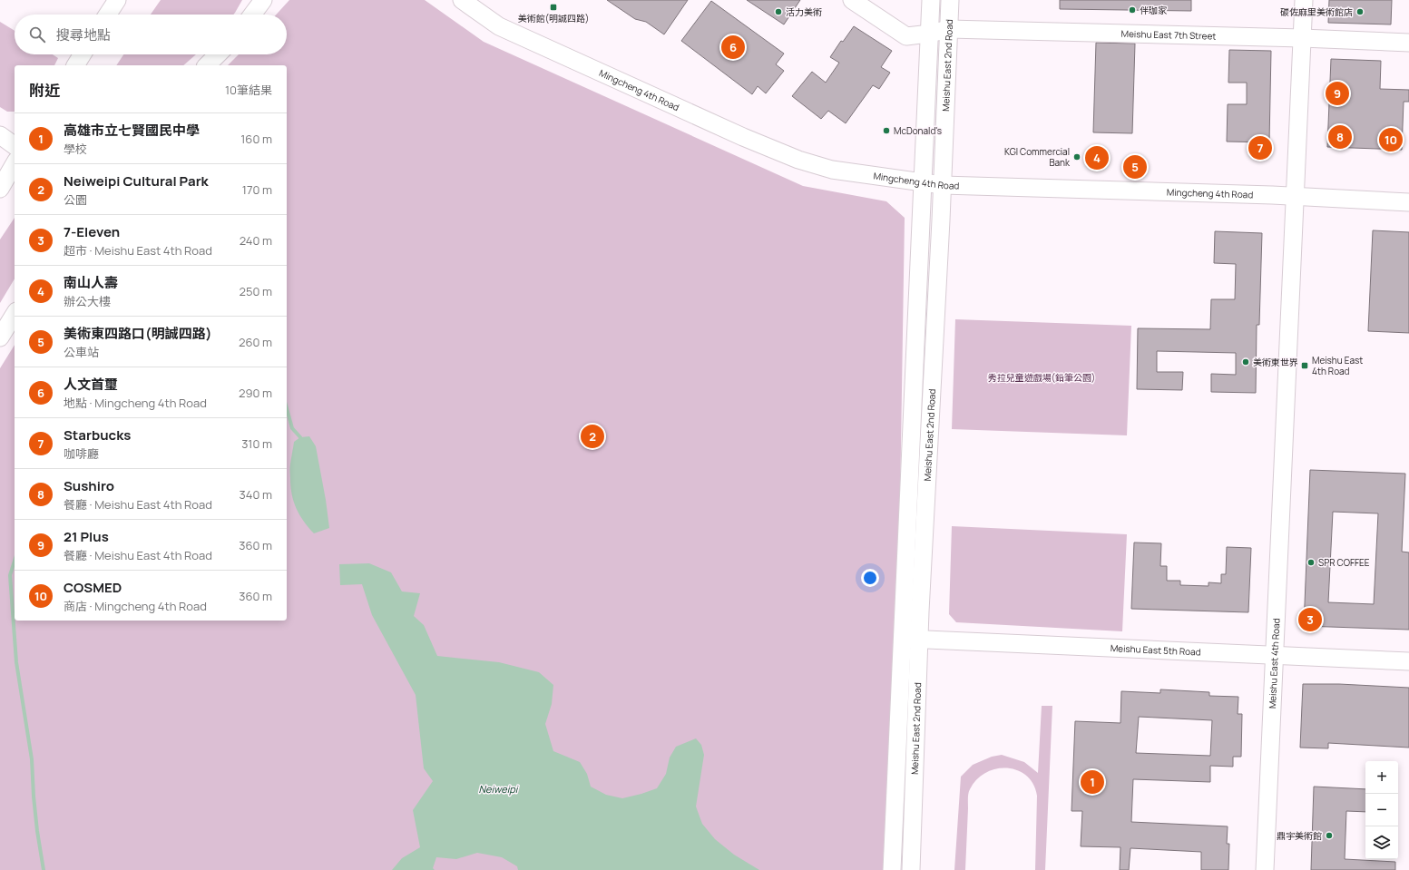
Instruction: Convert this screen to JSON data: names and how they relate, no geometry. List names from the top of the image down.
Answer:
{
  "streets": {
    "street": [
      "Meishu East 7th Street",
      "Meishu East 2nd Road",
      "Mingcheng 4th Road",
      "Meishu East 5th Road",
      "Meishu East 4th Road"
    ]
  },
  "crossings": [
    ["Meishu East 7th Street", "Meishu East 2nd Road"],
    ["Meishu East 7th Street", "Meishu East 4th Road"],
    ["Meishu East 2nd Road", "Mingcheng 4th Road"],
    ["Meishu East 2nd Road", "Meishu East 5th Road"],
    ["Mingcheng 4th Road", "Meishu East 4th Road"],
    ["Meishu East 5th Road", "Meishu East 4th Road"]
  ],
  "water": ["Neiweipi"],
  "parks": ["秀拉兒童遊戲場(鉛筆公園)"],
  "places": {
    "transit": ["美術館(明誠四路)", "Meishu East 4th Road"],
    "other": [
      "伴珈家",
      "活力美術",
      "碳佐麻里美術館店",
      "McDonald's",
      "KGI Commercial Bank",
      "美術東世界",
      "SPR COFFEE",
      "鼎宇美術館"
    ]
  },
  "page": {
    "search": "搜尋地點",
    "pins": [
      "6",
      "9",
      "8",
      "10",
      "7",
      "4",
      "5",
      "2",
      "3",
      "1"
    ],
    "heading": ["附近", "10筆結果"],
    "list": [
      {
        "mark": "1",
        "name": "高雄市立七賢國民中學",
        "note": "學校",
        "value": "160 m"
      },
      {
        "mark": "2",
        "name": "Neiweipi Cultural Park",
        "note": "公園",
        "value": "170 m"
      },
      {
        "mark": "3",
        "name": "7-Eleven",
        "note": "超市 · Meishu East 4th Road",
        "value": "240 m"
      },
      {
        "mark": "4",
        "name": "南山人壽",
        "note": "辦公大樓",
        "value": "250 m"
      },
      {
        "mark": "5",
        "name": "美術東四路口(明誠四路)",
        "note": "公車站",
        "value": "260 m"
      },
      {
        "mark": "6",
        "name": "人文首璽",
        "note": "地點 · Mingcheng 4th Road",
        "value": "290 m"
      },
      {
        "mark": "7",
        "name": "Starbucks",
        "note": "咖啡廳",
        "value": "310 m"
      },
      {
        "mark": "8",
        "name": "Sushiro",
        "note": "餐廳 · Meishu East 4th Road",
        "value": "340 m"
      },
      {
        "mark": "9",
        "name": "21 Plus",
        "note": "餐廳 · Meishu East 4th Road",
        "value": "360 m"
      },
      {
        "mark": "10",
        "name": "COSMED",
        "note": "商店 · Mingcheng 4th Road",
        "value": "360 m"
      }
    ],
    "map_buttons": ["+", "−"]
  }
}
